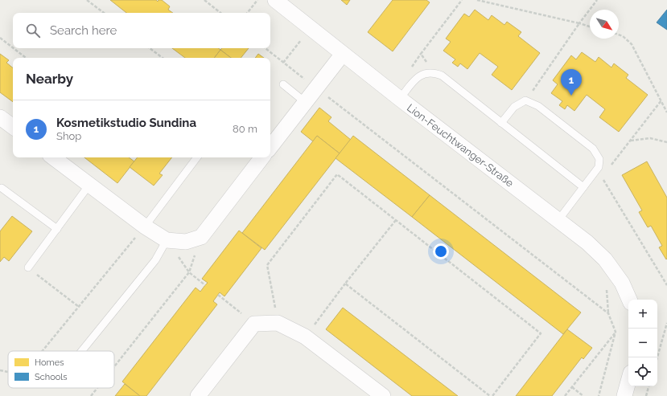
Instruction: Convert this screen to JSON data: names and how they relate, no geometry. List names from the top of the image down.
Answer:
{
  "streets": {
    "street": ["Lion-Feuchtwanger-Straße"]
  },
  "legend": ["Homes", "Schools"],
  "north": "bottom right",
  "page": {
    "search": "Search here",
    "heading": "Nearby",
    "pins": "1",
    "list": [
      {
        "mark": "1",
        "name": "Kosmetikstudio Sundina",
        "note": "Shop",
        "value": "80 m"
      }
    ],
    "map_buttons": ["+", "−"]
  }
}
